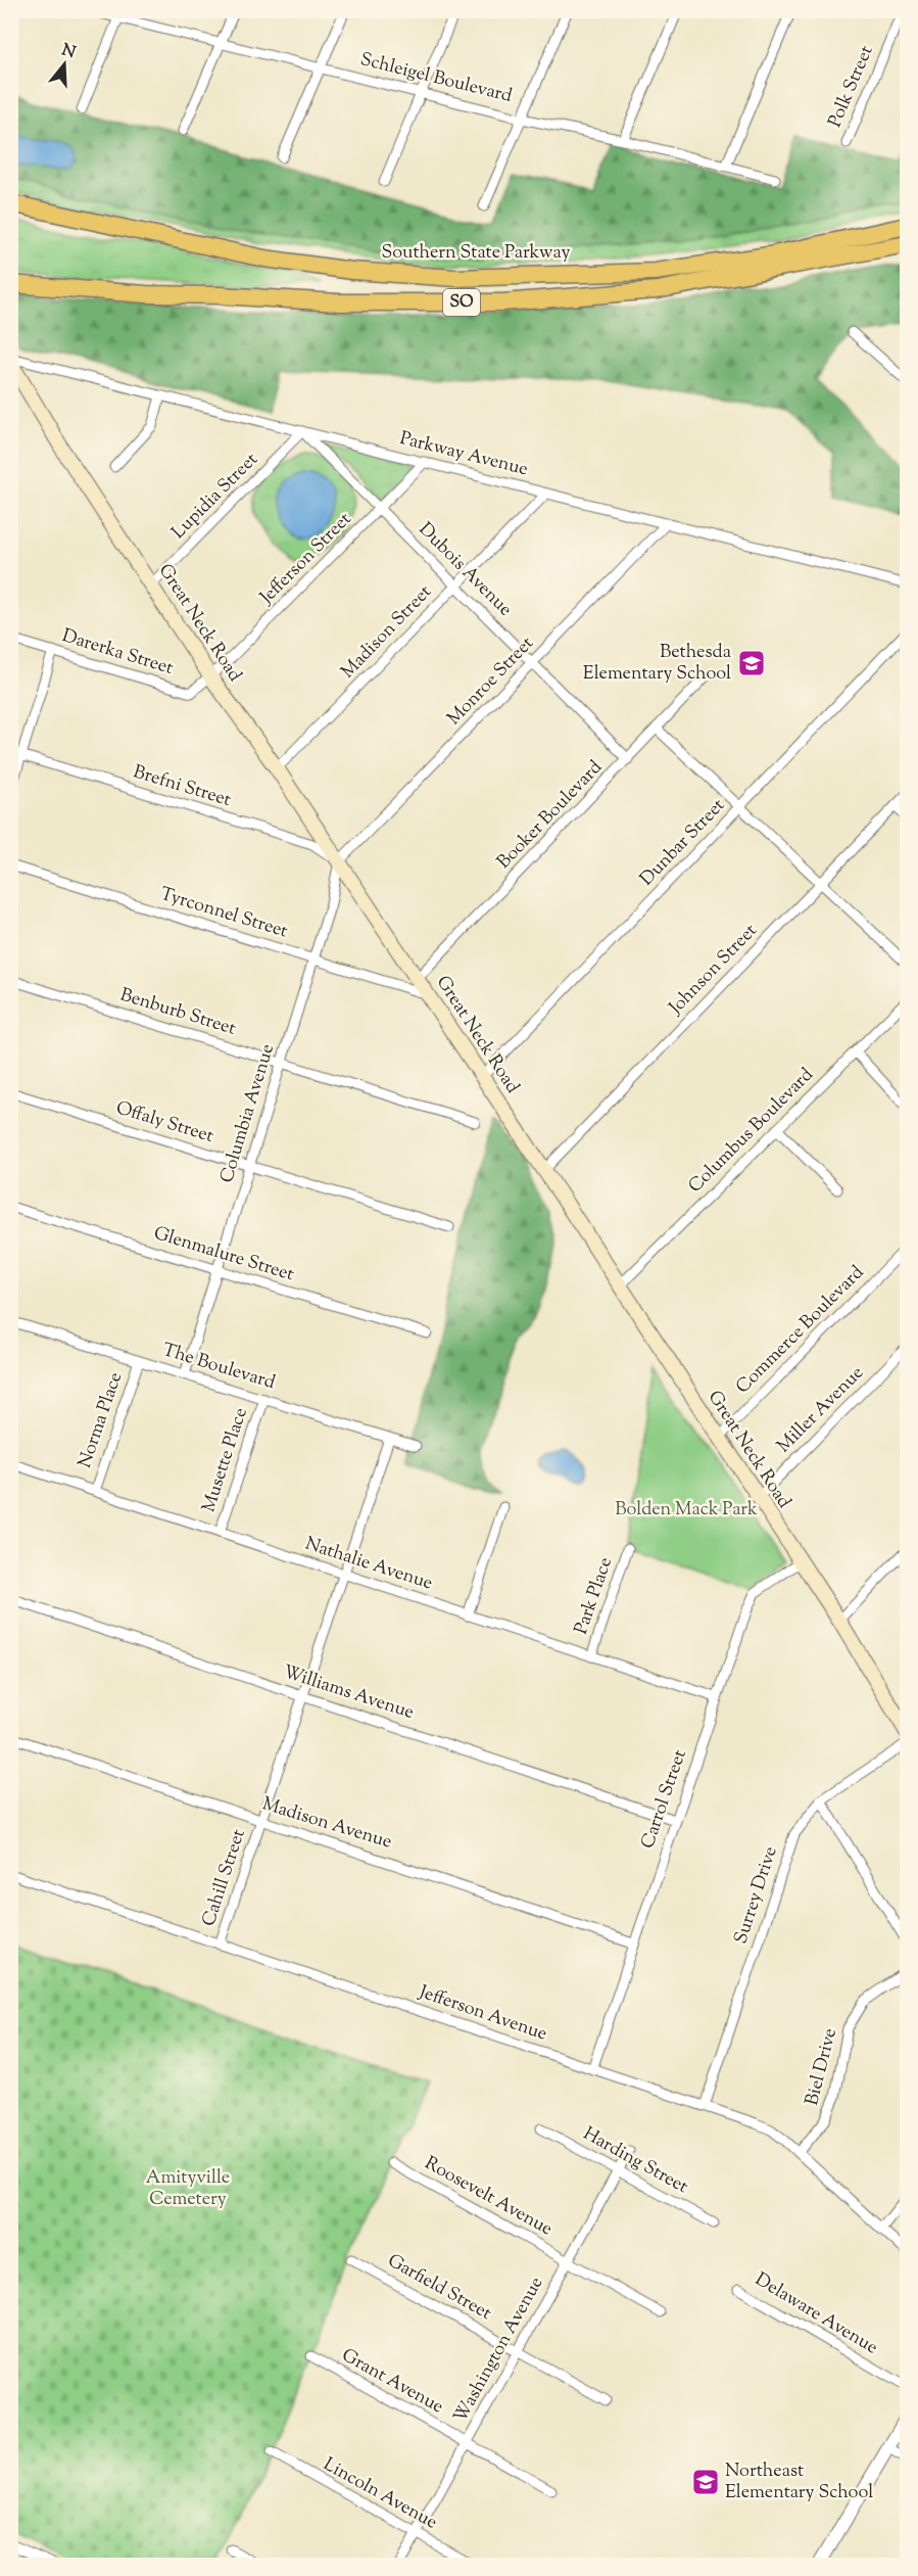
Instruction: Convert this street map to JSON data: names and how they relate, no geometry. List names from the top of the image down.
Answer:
{
  "streets": {
    "highway": ["Southern State Parkway", "SO"],
    "main road": ["Great Neck Road"],
    "street": [
      "Schleigel Boulevard",
      "Polk Street",
      "Parkway Avenue",
      "Lupidia Street",
      "Jefferson Street",
      "Dubois Avenue",
      "Madison Street",
      "Darerka Street",
      "Monroe Street",
      "Brefni Street",
      "Booker Boulevard",
      "Dunbar Street",
      "Tyrconnel Street",
      "Johnson Street",
      "Benburb Street",
      "Columbia Avenue",
      "Offaly Street",
      "Columbus Boulevard",
      "Glenmalure Street",
      "Commerce Boulevard",
      "The Boulevard",
      "Miller Avenue",
      "Norma Place",
      "Musette Place",
      "Nathalie Avenue",
      "Park Place",
      "Williams Avenue",
      "Carrol Street",
      "Madison Avenue",
      "Cahill Street",
      "Surrey Drive",
      "Jefferson Avenue",
      "Biel Drive",
      "Harding Street",
      "Roosevelt Avenue",
      "Garfield Street",
      "Delaware Avenue",
      "Washington Avenue",
      "Grant Avenue",
      "Lincoln Avenue"
    ]
  },
  "crossings": [
    ["Parkway Avenue", "Lupidia Street"],
    ["Parkway Avenue", "Jefferson Street"],
    ["Parkway Avenue", "Dubois Avenue"],
    ["Parkway Avenue", "Great Neck Road"],
    ["Parkway Avenue", "Madison Street"],
    ["Parkway Avenue", "Monroe Street"],
    ["Lupidia Street", "Dubois Avenue"],
    ["Lupidia Street", "Great Neck Road"],
    ["Jefferson Street", "Dubois Avenue"],
    ["Jefferson Street", "Great Neck Road"],
    ["Jefferson Street", "Darerka Street"],
    ["Dubois Avenue", "Madison Street"],
    ["Dubois Avenue", "Monroe Street"],
    ["Dubois Avenue", "Booker Boulevard"],
    ["Great Neck Road", "Madison Street"],
    ["Great Neck Road", "Darerka Street"],
    ["Great Neck Road", "Monroe Street"],
    ["Great Neck Road", "Brefni Street"],
    ["Great Neck Road", "Booker Boulevard"],
    ["Great Neck Road", "Dunbar Street"],
    ["Great Neck Road", "Tyrconnel Street"],
    ["Great Neck Road", "Johnson Street"],
    ["Great Neck Road", "Columbia Avenue"],
    ["Great Neck Road", "Columbus Boulevard"],
    ["Great Neck Road", "Commerce Boulevard"],
    ["Great Neck Road", "Miller Avenue"],
    ["Great Neck Road", "Carrol Street"],
    ["Monroe Street", "Brefni Street"],
    ["Monroe Street", "Columbia Avenue"],
    ["Brefni Street", "Columbia Avenue"],
    ["Tyrconnel Street", "Columbia Avenue"],
    ["Benburb Street", "Columbia Avenue"],
    ["Columbia Avenue", "Offaly Street"],
    ["Columbia Avenue", "Glenmalure Street"],
    ["Columbia Avenue", "The Boulevard"],
    ["The Boulevard", "Norma Place"],
    ["The Boulevard", "Musette Place"],
    ["The Boulevard", "Cahill Street"],
    ["Norma Place", "Nathalie Avenue"],
    ["Musette Place", "Nathalie Avenue"],
    ["Nathalie Avenue", "Park Place"],
    ["Nathalie Avenue", "Carrol Street"],
    ["Nathalie Avenue", "Cahill Street"],
    ["Williams Avenue", "Carrol Street"],
    ["Williams Avenue", "Cahill Street"],
    ["Carrol Street", "Madison Avenue"],
    ["Carrol Street", "Jefferson Avenue"],
    ["Madison Avenue", "Cahill Street"],
    ["Cahill Street", "Jefferson Avenue"],
    ["Surrey Drive", "Jefferson Avenue"],
    ["Jefferson Avenue", "Biel Drive"],
    ["Harding Street", "Washington Avenue"],
    ["Roosevelt Avenue", "Washington Avenue"],
    ["Garfield Street", "Washington Avenue"],
    ["Washington Avenue", "Grant Avenue"],
    ["Washington Avenue", "Lincoln Avenue"]
  ],
  "parks": ["Bolden Mack Park", "Amityville Cemetery"],
  "places": {
    "school or university": ["Bethesda Elementary School", "Northeast Elementary School"]
  },
  "north": "top"
}
